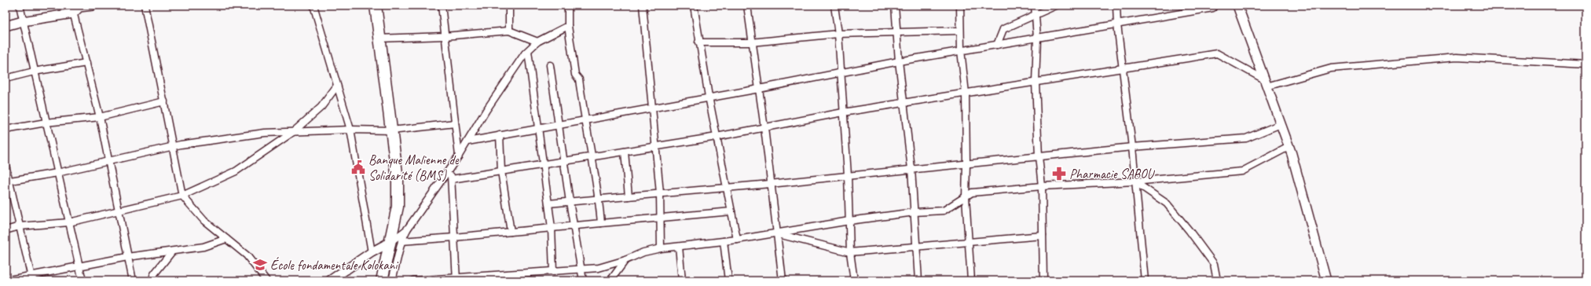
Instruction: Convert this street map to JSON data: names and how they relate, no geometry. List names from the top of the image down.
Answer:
{
  "places": {
    "public building": ["Banque Malienne de Solidarité (BMS)"],
    "pharmacy": ["Pharmacie SABOU"],
    "school or university": ["École fondamentale Kolokani"]
  }
}
